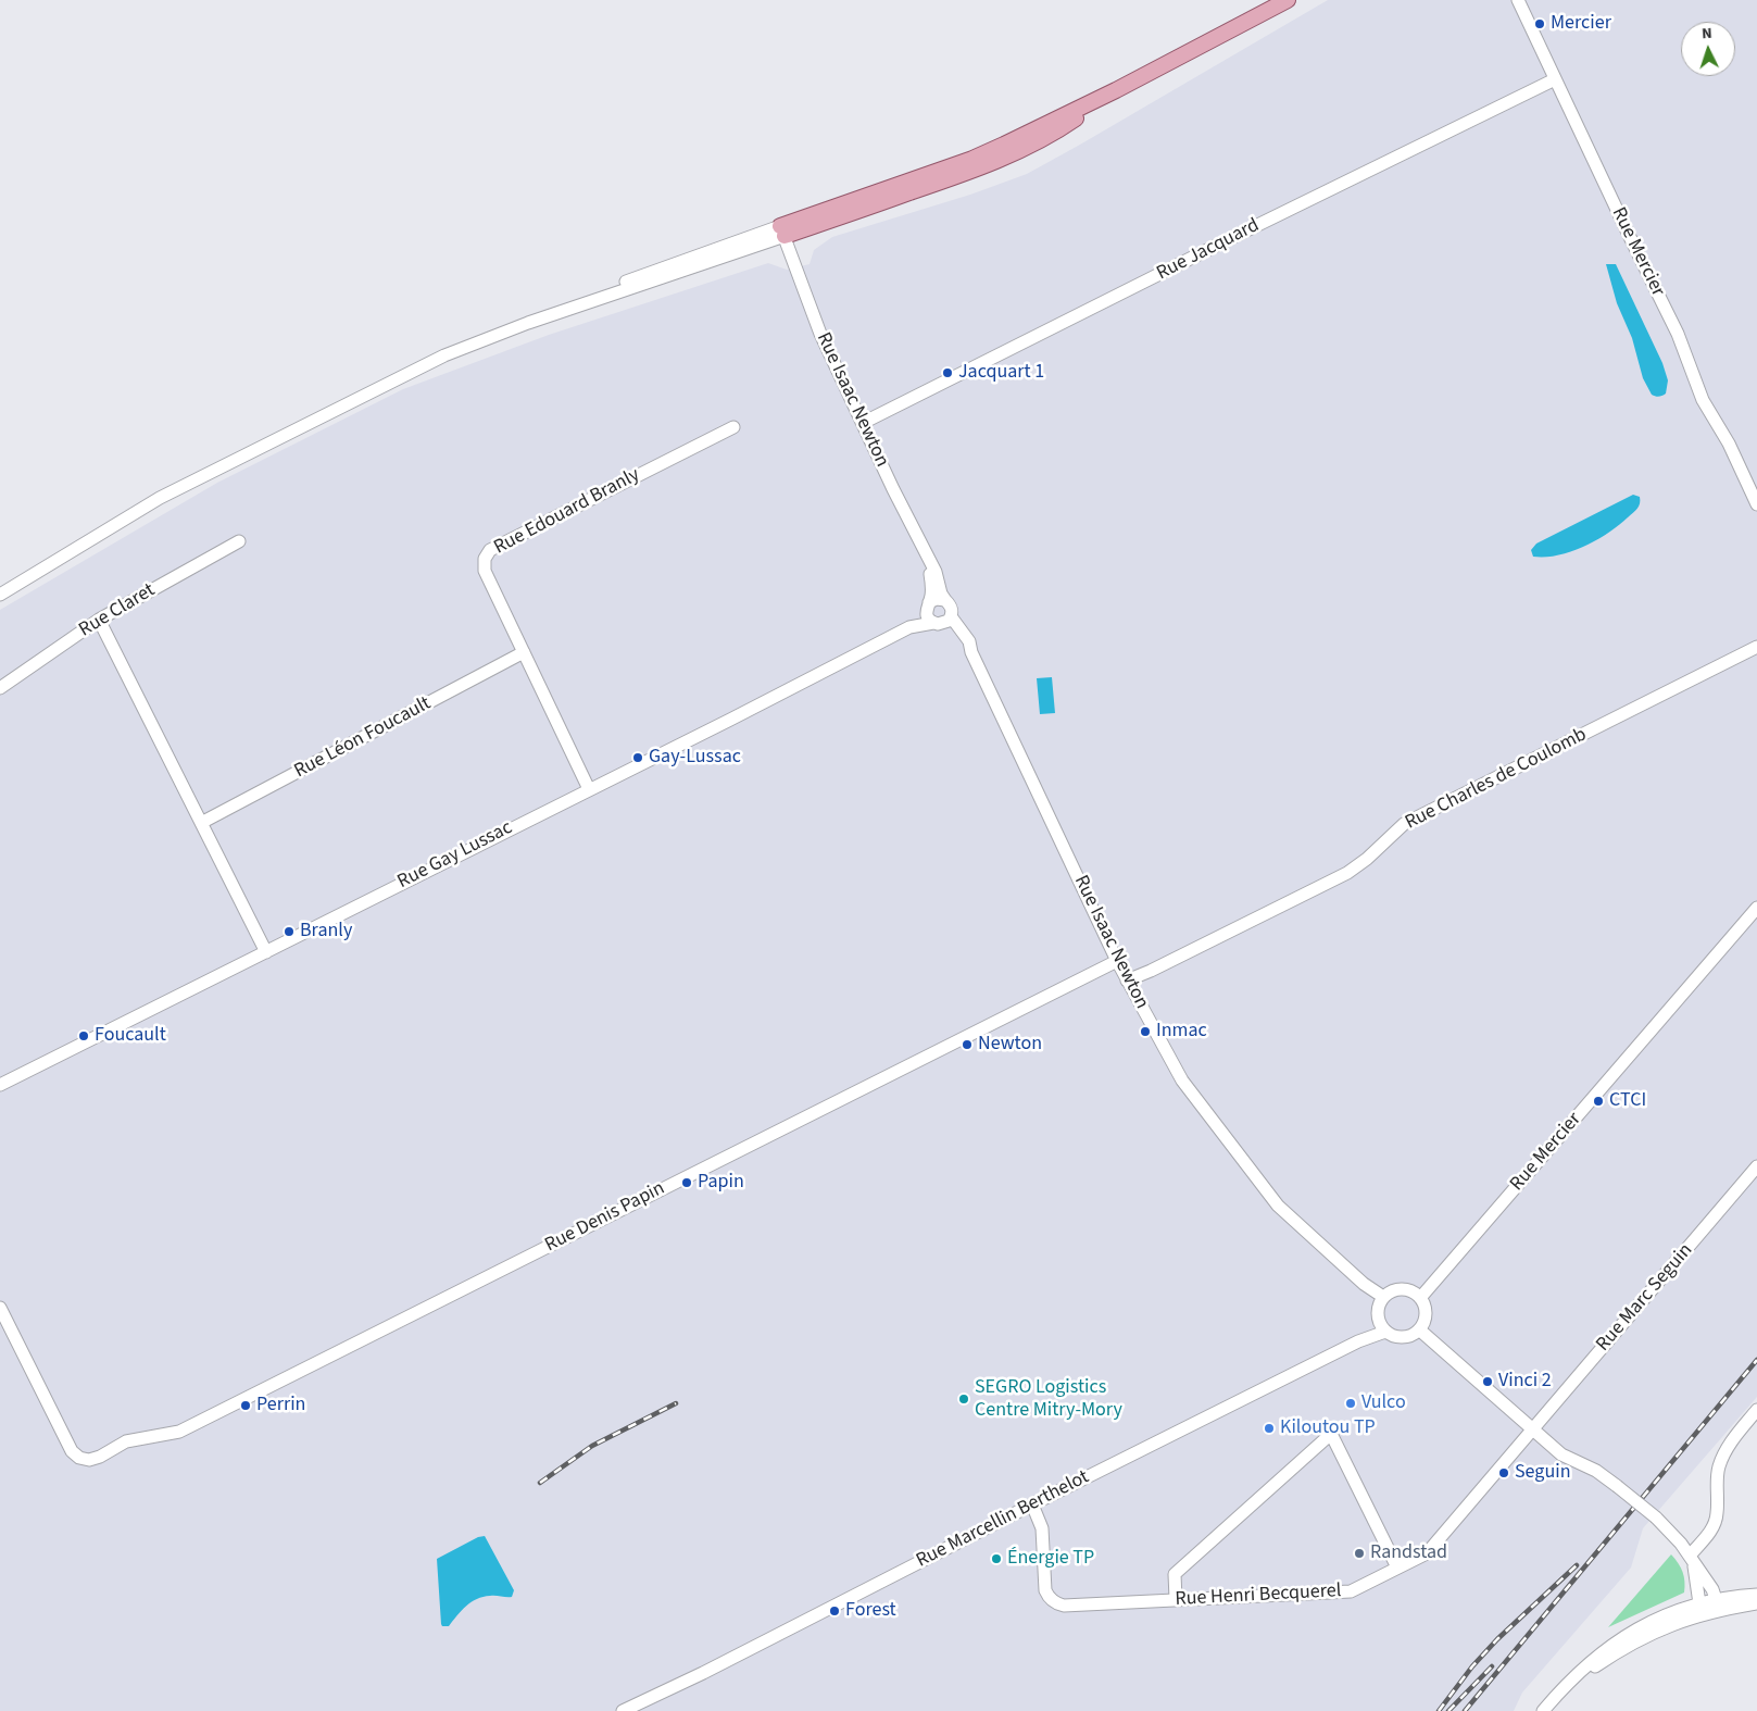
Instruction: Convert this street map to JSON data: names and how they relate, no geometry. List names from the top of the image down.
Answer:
{
  "streets": {
    "street": [
      "Rue Jacquard",
      "Rue Mercier",
      "Rue Isaac Newton",
      "Rue Edouard Branly",
      "Rue Claret",
      "Rue Léon Foucault",
      "Rue Charles de Coulomb",
      "Rue Gay Lussac",
      "Rue Denis Papin",
      "Rue Marc Seguin",
      "Rue Marcellin Berthelot",
      "Rue Henri Becquerel"
    ]
  },
  "crossings": [
    ["Rue Jacquard", "Rue Mercier"],
    ["Rue Jacquard", "Rue Isaac Newton"],
    ["Rue Mercier", "Rue Isaac Newton"],
    ["Rue Mercier", "Rue Marcellin Berthelot"],
    ["Rue Isaac Newton", "Rue Charles de Coulomb"],
    ["Rue Isaac Newton", "Rue Gay Lussac"],
    ["Rue Isaac Newton", "Rue Denis Papin"],
    ["Rue Isaac Newton", "Rue Marcellin Berthelot"],
    ["Rue Edouard Branly", "Rue Léon Foucault"],
    ["Rue Edouard Branly", "Rue Gay Lussac"],
    ["Rue Marc Seguin", "Rue Henri Becquerel"],
    ["Rue Marcellin Berthelot", "Rue Henri Becquerel"]
  ],
  "places": [
    "Mercier",
    "Jacquart 1",
    "Gay-Lussac",
    "Branly",
    "Inmac",
    "Foucault",
    "Newton",
    "CTCI",
    "Papin",
    "Vinci 2",
    "SEGRO Logistics Centre Mitry-Mory",
    "Vulco",
    "Perrin",
    "Kiloutou TP",
    "Seguin",
    "Randstad",
    "Énergie TP",
    "Forest"
  ],
  "north": "top"
}
